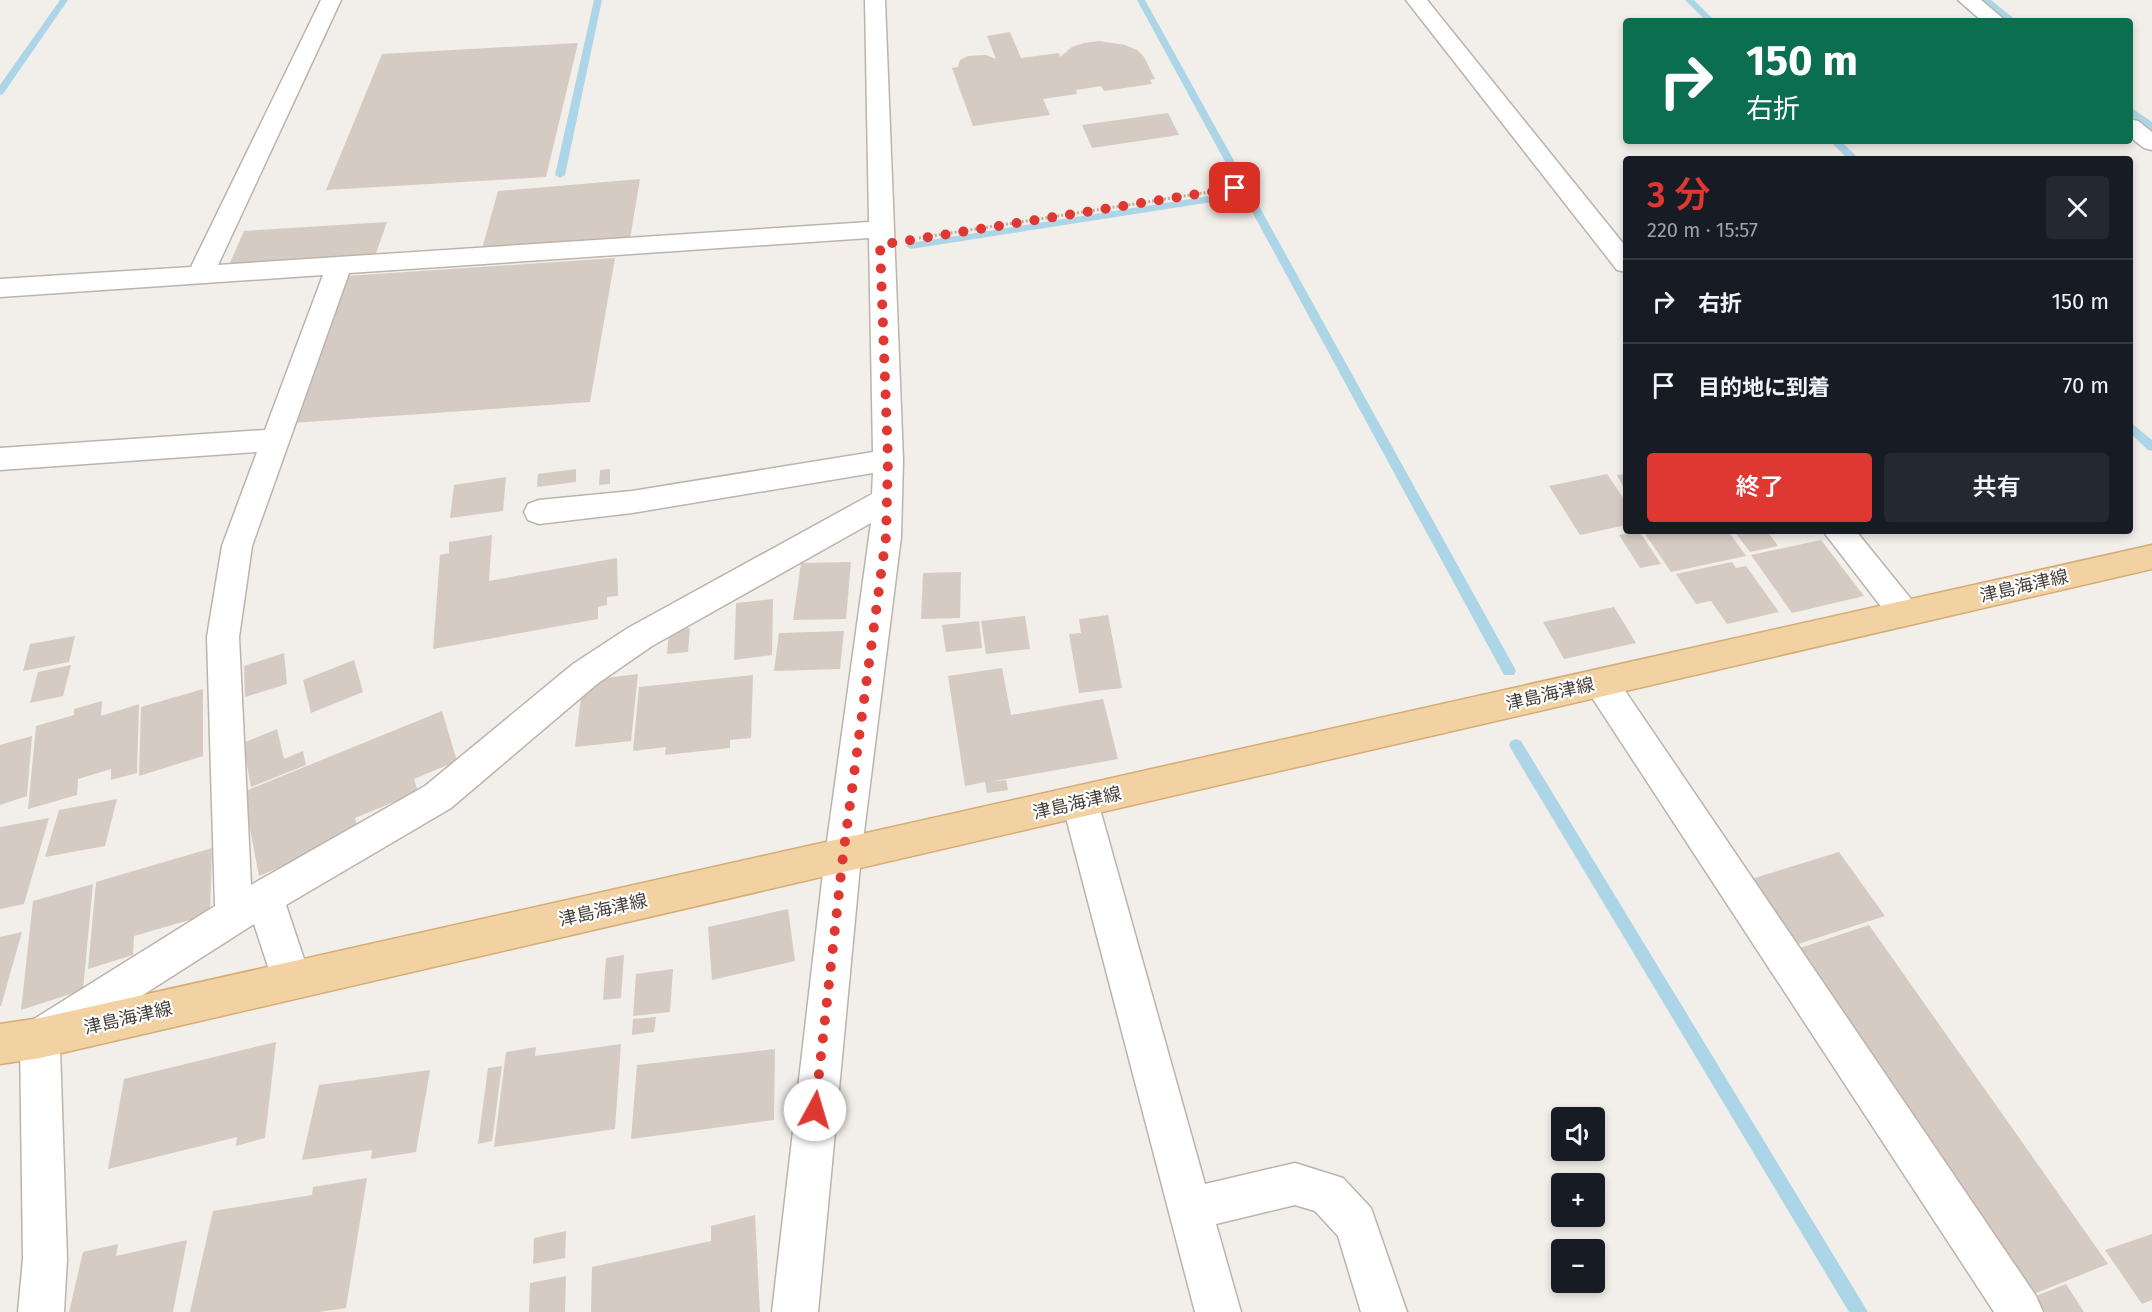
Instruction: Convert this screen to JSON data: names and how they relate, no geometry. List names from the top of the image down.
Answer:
{
  "streets": {
    "main road": ["津島海津線"]
  },
  "page": {
    "turn": ["150 m", "右折"],
    "heading": ["3 分", "220 m · 15:57"],
    "list": [
      {
        "name": "右折",
        "value": "150 m"
      },
      {
        "name": "目的地に到着",
        "value": "70 m"
      }
    ],
    "buttons": ["終了", "共有"],
    "map_buttons": ["+", "−"]
  }
}
